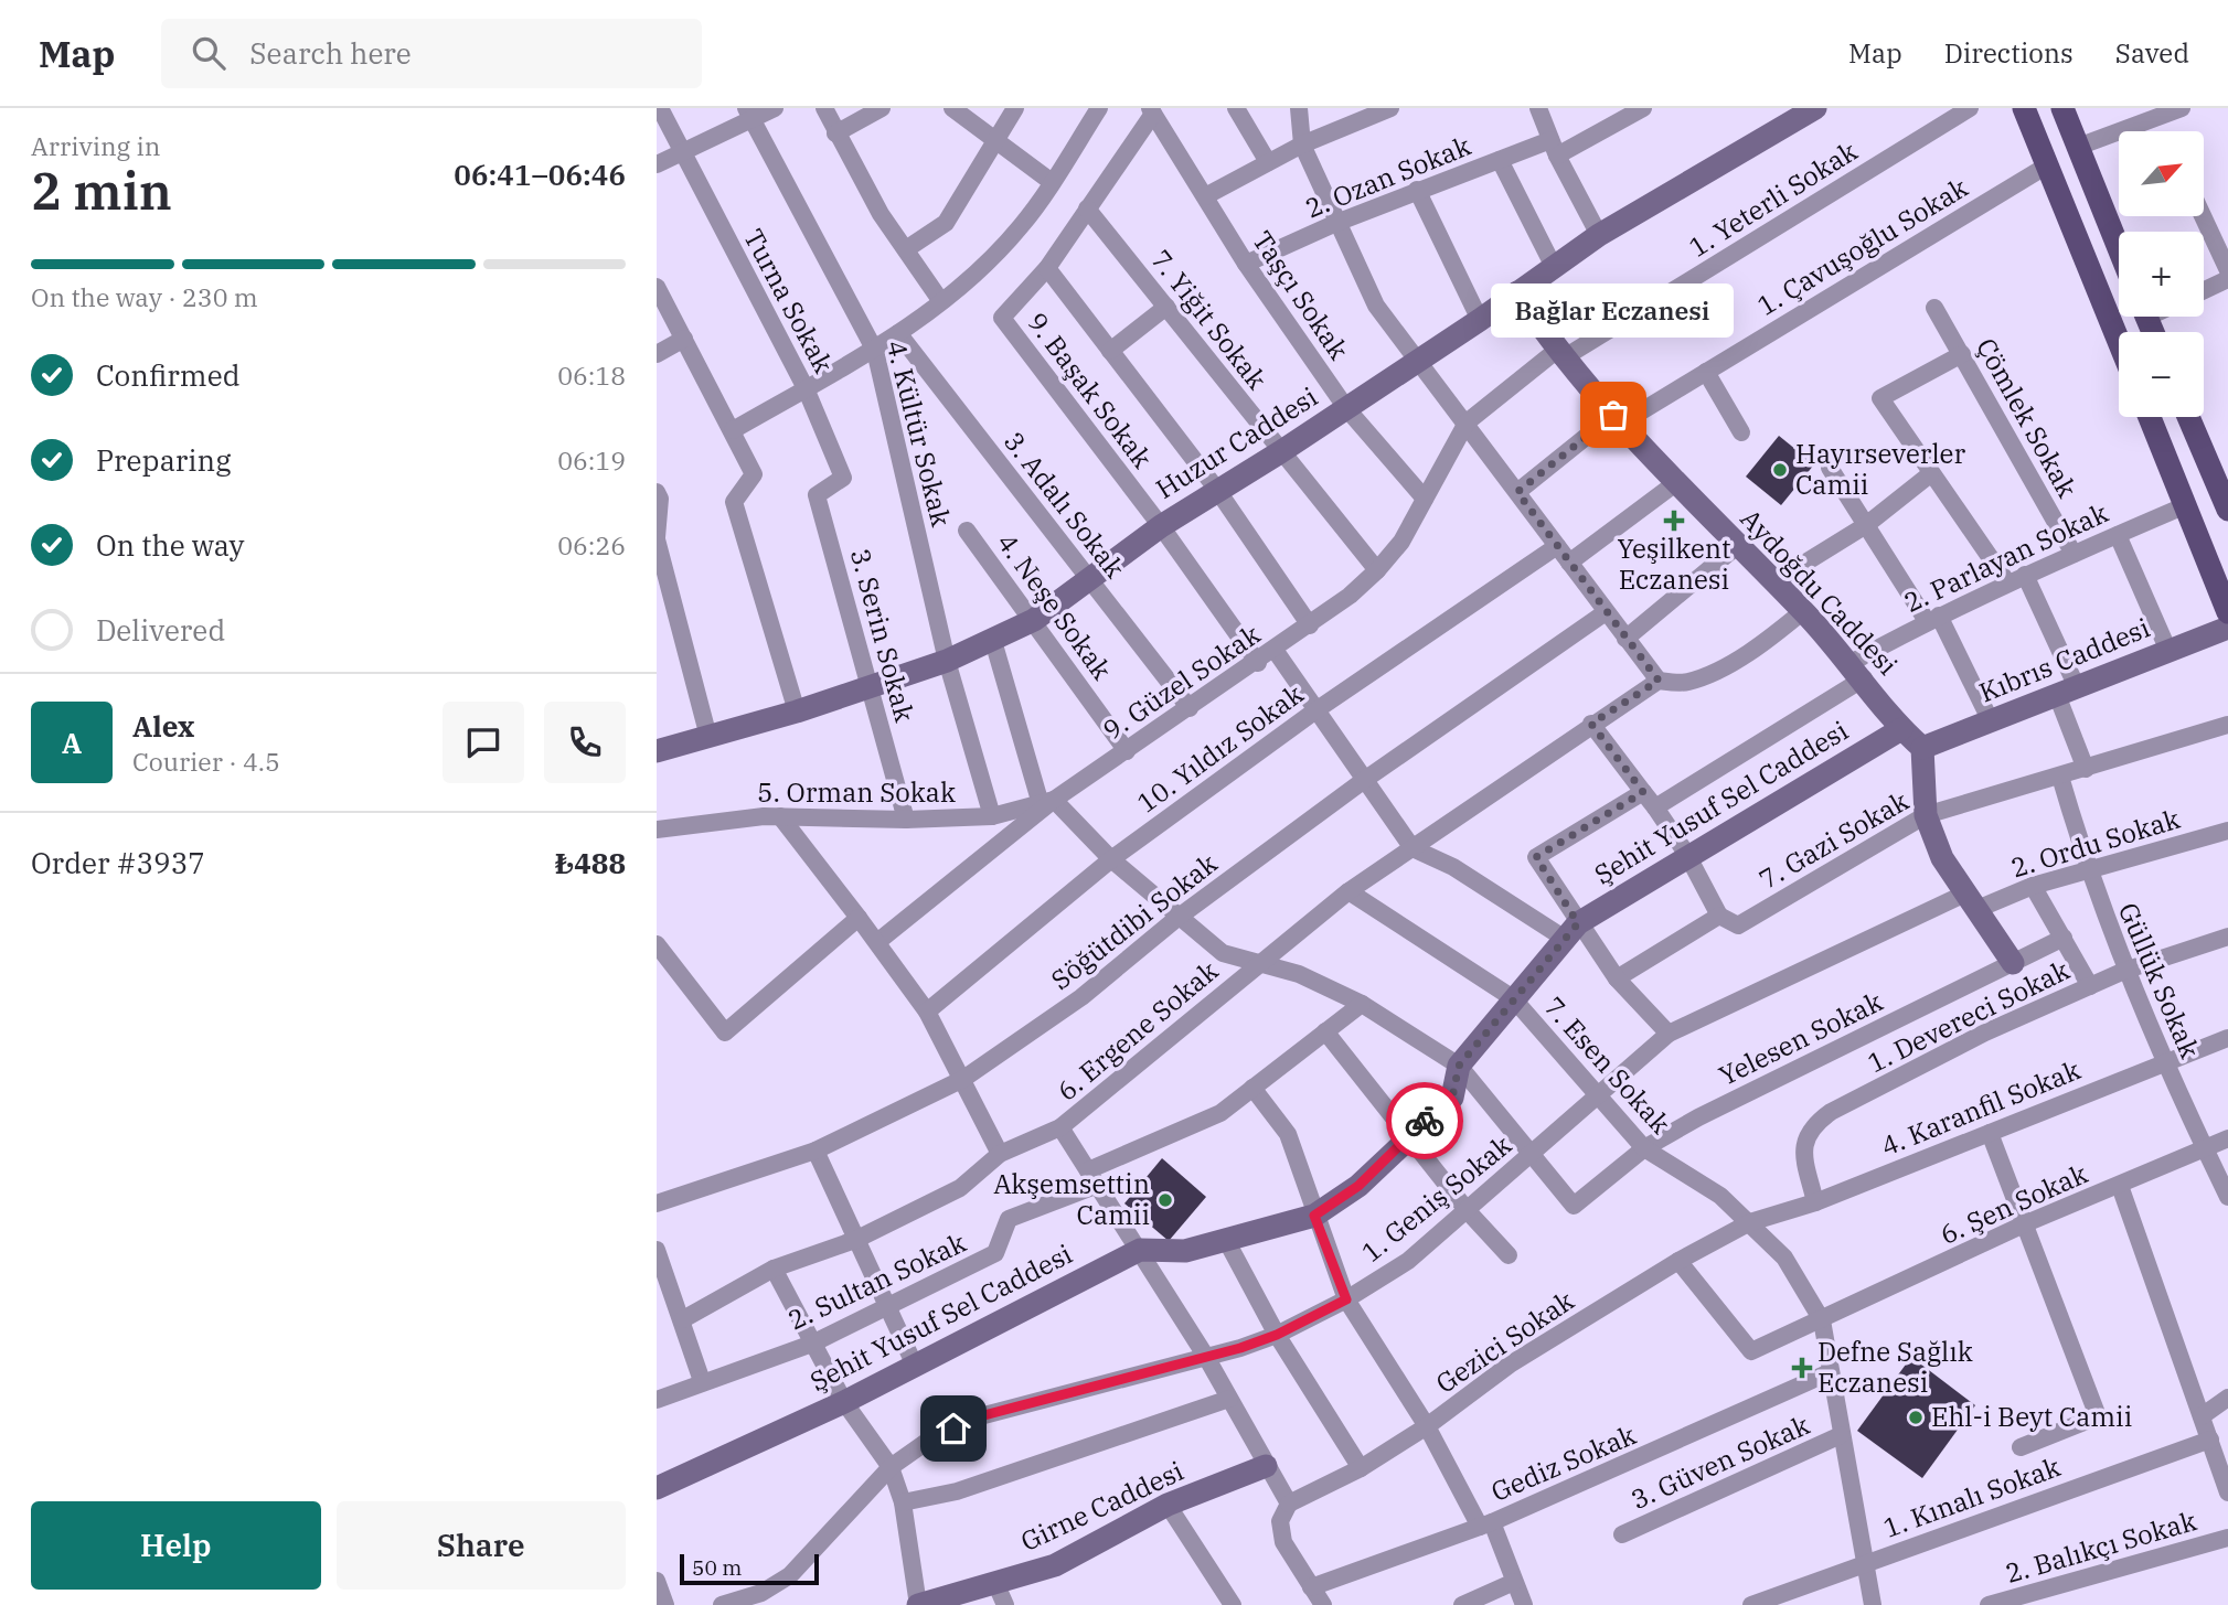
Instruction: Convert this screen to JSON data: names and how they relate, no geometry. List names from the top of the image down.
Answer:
{
  "streets": {
    "main road": [
      "Huzur Caddesi",
      "Aydoğdu Caddesi",
      "Kıbrıs Caddesi",
      "Şehit Yusuf Sel Caddesi",
      "Girne Caddesi"
    ],
    "street": [
      "2. Ozan Sokak",
      "1. Yeterli Sokak",
      "1. Çavuşoğlu Sokak",
      "Taşçı Sokak",
      "Turna Sokak",
      "7. Yiğit Sokak",
      "9. Başak Sokak",
      "Çömlek Sokak",
      "4. Kültür Sokak",
      "3. Adalı Sokak",
      "2. Parlayan Sokak",
      "4. Neşe Sokak",
      "3. Serin Sokak",
      "9. Güzel Sokak",
      "10. Yıldız Sokak",
      "5. Orman Sokak",
      "7. Gazi Sokak",
      "2. Ordu Sokak",
      "Söğütdibi Sokak",
      "Güllük Sokak",
      "1. Devereci Sokak",
      "6. Ergene Sokak",
      "Yelesen Sokak",
      "7. Esen Sokak",
      "4. Karanfil Sokak",
      "1. Geniş Sokak",
      "6. Şen Sokak",
      "2. Sultan Sokak",
      "Gezici Sokak",
      "3. Güven Sokak",
      "Gediz Sokak",
      "1. Kınalı Sokak",
      "2. Balıkçı Sokak"
    ]
  },
  "crossings": [
    ["2. Ozan Sokak", "Taşçı Sokak"],
    ["1. Yeterli Sokak", "Aydoğdu Caddesi"],
    ["1. Yeterli Sokak", "9. Güzel Sokak"],
    ["1. Çavuşoğlu Sokak", "Aydoğdu Caddesi"],
    ["Taşçı Sokak", "9. Başak Sokak"],
    ["Taşçı Sokak", "Huzur Caddesi"],
    ["Taşçı Sokak", "9. Güzel Sokak"],
    ["Turna Sokak", "3. Serin Sokak"],
    ["7. Yiğit Sokak", "9. Başak Sokak"],
    ["7. Yiğit Sokak", "Huzur Caddesi"],
    ["7. Yiğit Sokak", "9. Güzel Sokak"],
    ["9. Başak Sokak", "Huzur Caddesi"],
    ["9. Başak Sokak", "9. Güzel Sokak"],
    ["Çömlek Sokak", "2. Parlayan Sokak"],
    ["4. Kültür Sokak", "Huzur Caddesi"],
    ["4. Kültür Sokak", "5. Orman Sokak"],
    ["Huzur Caddesi", "3. Adalı Sokak"],
    ["Huzur Caddesi", "Aydoğdu Caddesi"],
    ["Huzur Caddesi", "4. Neşe Sokak"],
    ["Huzur Caddesi", "3. Serin Sokak"],
    ["3. Adalı Sokak", "9. Güzel Sokak"],
    ["2. Parlayan Sokak", "Aydoğdu Caddesi"],
    ["Aydoğdu Caddesi", "Kıbrıs Caddesi"],
    ["Aydoğdu Caddesi", "Şehit Yusuf Sel Caddesi"],
    ["Aydoğdu Caddesi", "6. Ergene Sokak"],
    ["4. Neşe Sokak", "9. Güzel Sokak"],
    ["3. Serin Sokak", "5. Orman Sokak"],
    ["9. Güzel Sokak", "5. Orman Sokak"],
    ["Şehit Yusuf Sel Caddesi", "7. Esen Sokak"],
    ["7. Gazi Sokak", "Güllük Sokak"],
    ["2. Ordu Sokak", "Güllük Sokak"],
    ["2. Ordu Sokak", "1. Geniş Sokak"],
    ["Güllük Sokak", "1. Devereci Sokak"],
    ["Güllük Sokak", "4. Karanfil Sokak"],
    ["Güllük Sokak", "6. Şen Sokak"],
    ["1. Devereci Sokak", "4. Karanfil Sokak"],
    ["6. Ergene Sokak", "7. Esen Sokak"],
    ["Yelesen Sokak", "7. Esen Sokak"],
    ["Yelesen Sokak", "1. Geniş Sokak"],
    ["7. Esen Sokak", "4. Karanfil Sokak"],
    ["7. Esen Sokak", "1. Geniş Sokak"],
    ["7. Esen Sokak", "6. Şen Sokak"],
    ["7. Esen Sokak", "Gezici Sokak"],
    ["4. Karanfil Sokak", "Gezici Sokak"],
    ["6. Şen Sokak", "Gezici Sokak"]
  ],
  "places": {
    "other": [
      "Bağlar Eczanesi",
      "Hayırseverler Camii",
      "Akşemsettin Camii",
      "Ehl-i Beyt Camii"
    ],
    "health": ["Yeşilkent Eczanesi", "Defne Sağlık Eczanesi"]
  },
  "scale_bar": "50 m",
  "north": "top right",
  "page": {
    "header": "Map",
    "search": "Search here",
    "nav": ["Map", "Directions", "Saved"],
    "heading": ["2 min", "Arriving in", "06:41–06:46"],
    "panel": [
      "Alex",
      "Courier · 4.5",
      "Order #3937",
      "₺488"
    ],
    "map_buttons": ["+", "−"],
    "bar": "On the way · 230 m",
    "bubble": "Bağlar Eczanesi",
    "list": [
      ["Confirmed", "06:18"],
      ["Preparing", "06:19"],
      ["On the way", "06:26"],
      "Delivered"
    ],
    "round": "A",
    "buttons": ["Help", "Share"],
    "scale": "50 m"
  }
}
